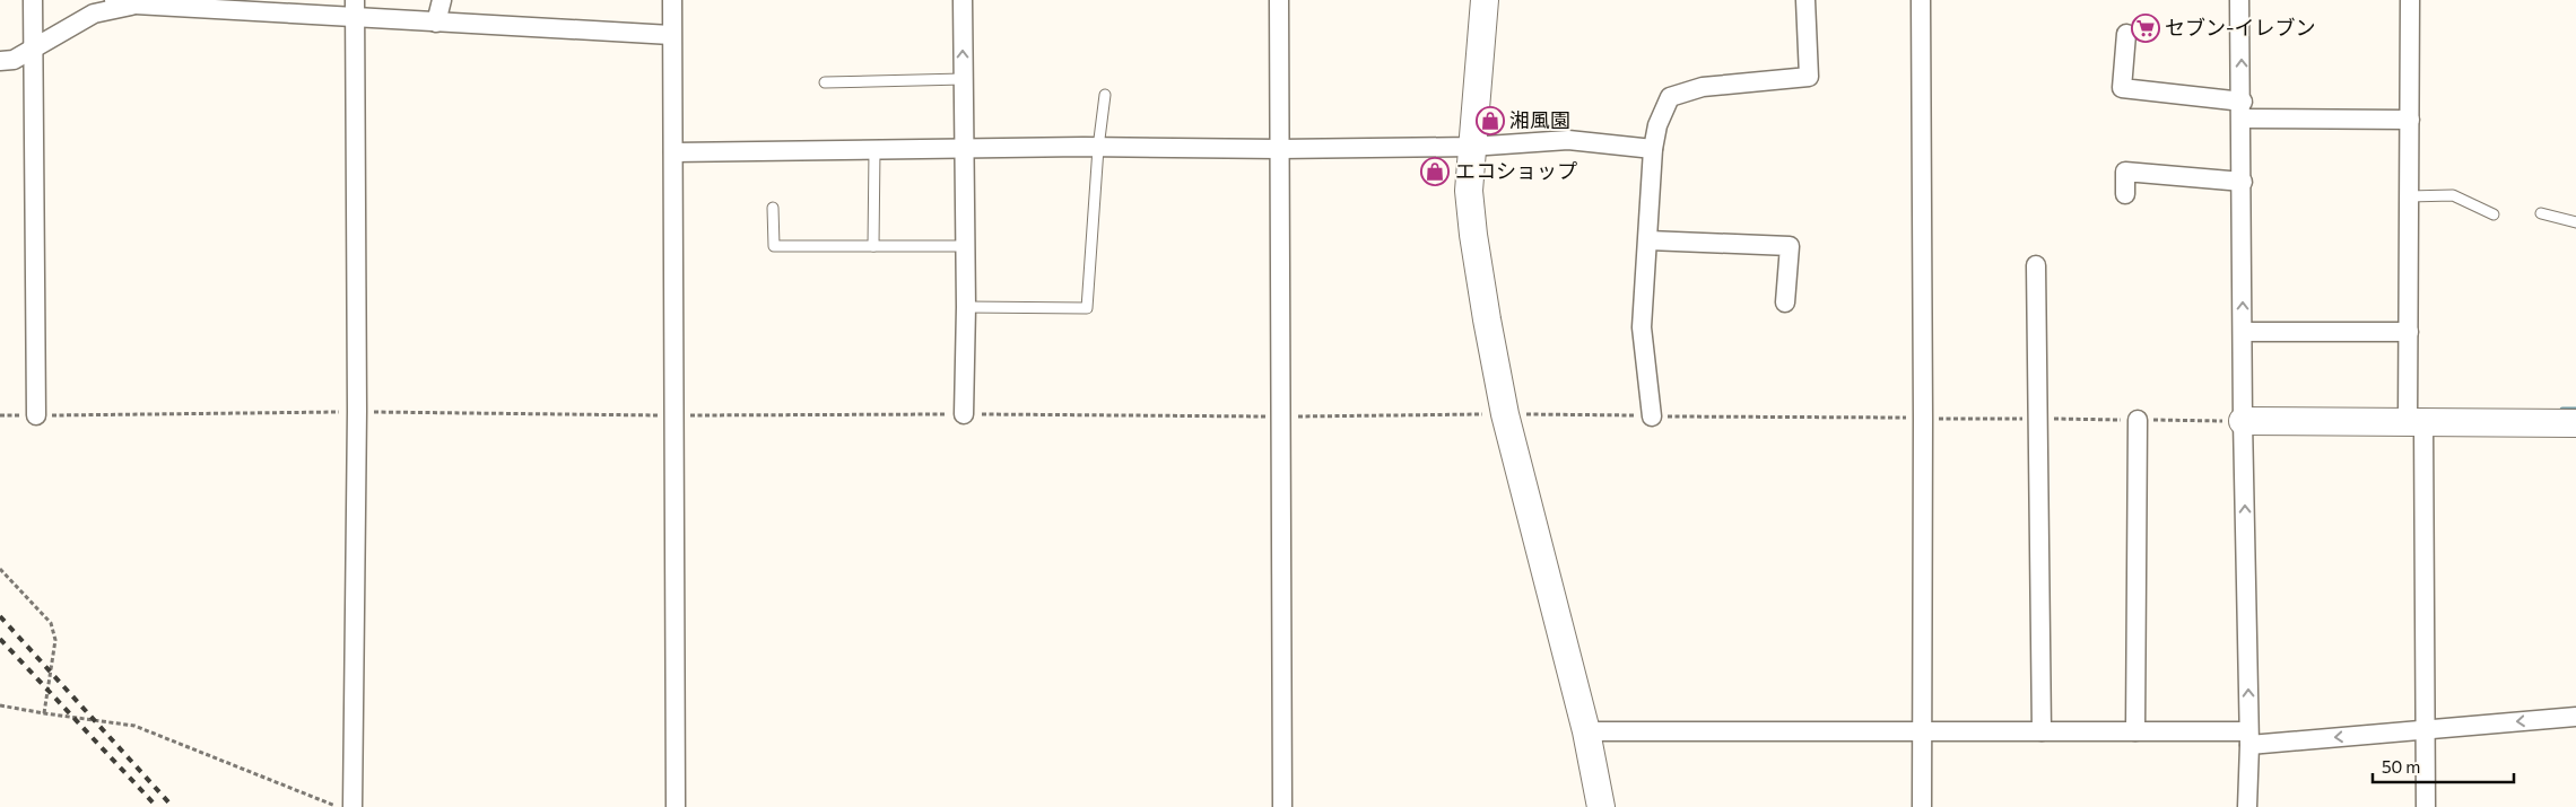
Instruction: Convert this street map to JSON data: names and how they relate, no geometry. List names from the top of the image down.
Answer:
{
  "places": {
    "supermarket": ["セブン-イレブン"],
    "shop": ["湘風園", "エコショップ"]
  },
  "scale_bar": "50 m"
}
